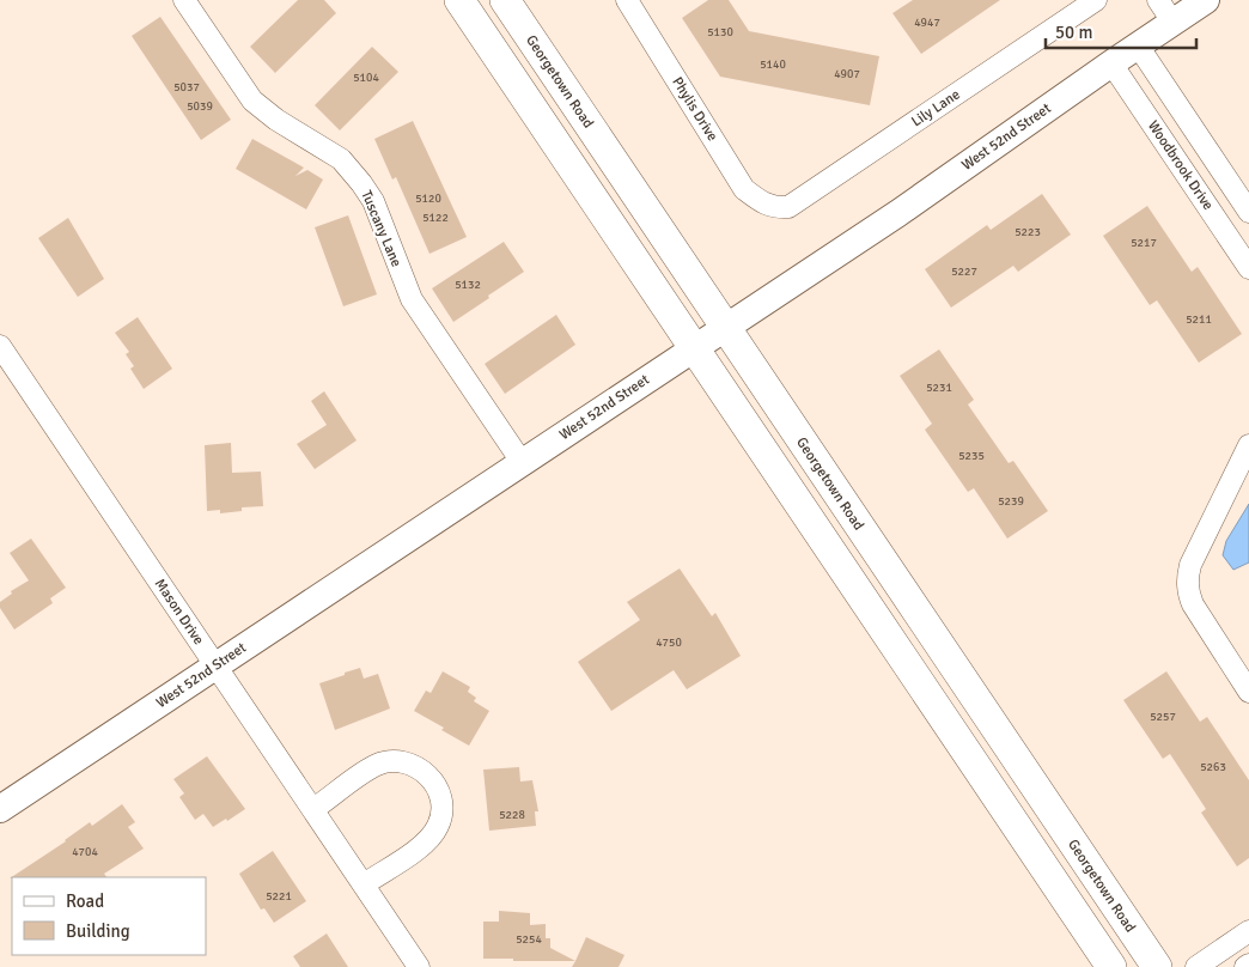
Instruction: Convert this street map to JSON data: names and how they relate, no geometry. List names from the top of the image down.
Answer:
{
  "streets": {
    "main road": ["Georgetown Road"],
    "street": [
      "Lily Lane",
      "Phylis Drive",
      "West 52nd Street",
      "Woodbrook Drive",
      "Tuscany Lane",
      "Mason Drive"
    ]
  },
  "crossings": [
    ["Georgetown Road", "West 52nd Street"],
    ["Lily Lane", "Phylis Drive"],
    ["West 52nd Street", "Woodbrook Drive"],
    ["West 52nd Street", "Tuscany Lane"],
    ["West 52nd Street", "Mason Drive"]
  ],
  "house_numbers": [
    "4947",
    "5130",
    "5140",
    "4907",
    "5104",
    "5037",
    "5039",
    "5120",
    "5122",
    "5223",
    "5217",
    "5227",
    "5132",
    "5211",
    "5231",
    "5235",
    "5239",
    "4750",
    "5257",
    "5263",
    "5228",
    "4704",
    "5221",
    "5254"
  ],
  "legend": ["Road", "Building"],
  "scale_bar": "50 m"
}
